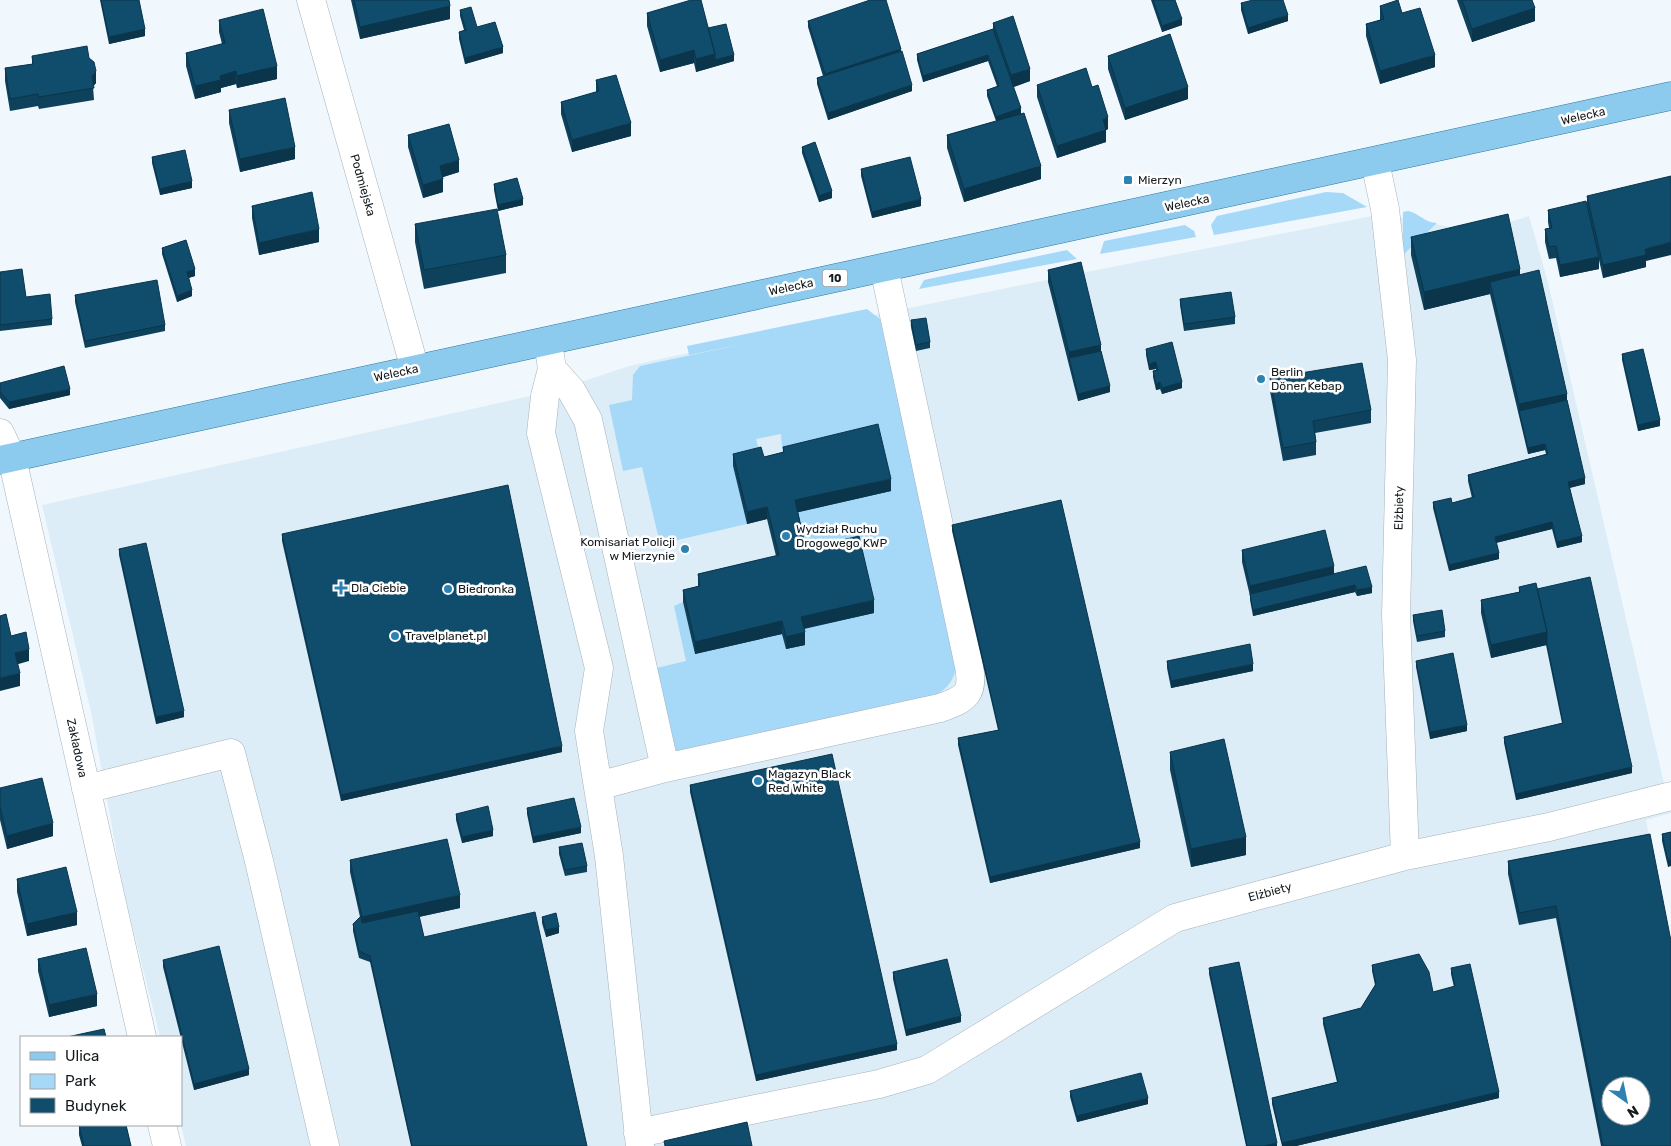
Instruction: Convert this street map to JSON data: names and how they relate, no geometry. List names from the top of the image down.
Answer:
{
  "streets": {
    "main road": ["Welecka", "10"],
    "street": ["Podmiejska", "Elżbiety", "Zakładowa"]
  },
  "crossings": [
    ["Welecka", "Podmiejska"],
    ["Welecka", "Elżbiety"],
    ["Welecka", "Zakładowa"]
  ],
  "places": {
    "transit": ["Mierzyn"],
    "other": [
      "Berlin Döner Kebap",
      "Wydział Ruchu Drogowego KWP",
      "Komisariat Policji w Mierzynie",
      "Biedronka",
      "Travelplanet.pl",
      "Magazyn Black Red White"
    ],
    "health": ["Dla Ciebie"]
  },
  "legend": ["Ulica", "Park", "Budynek"],
  "north": "bottom right"
}
